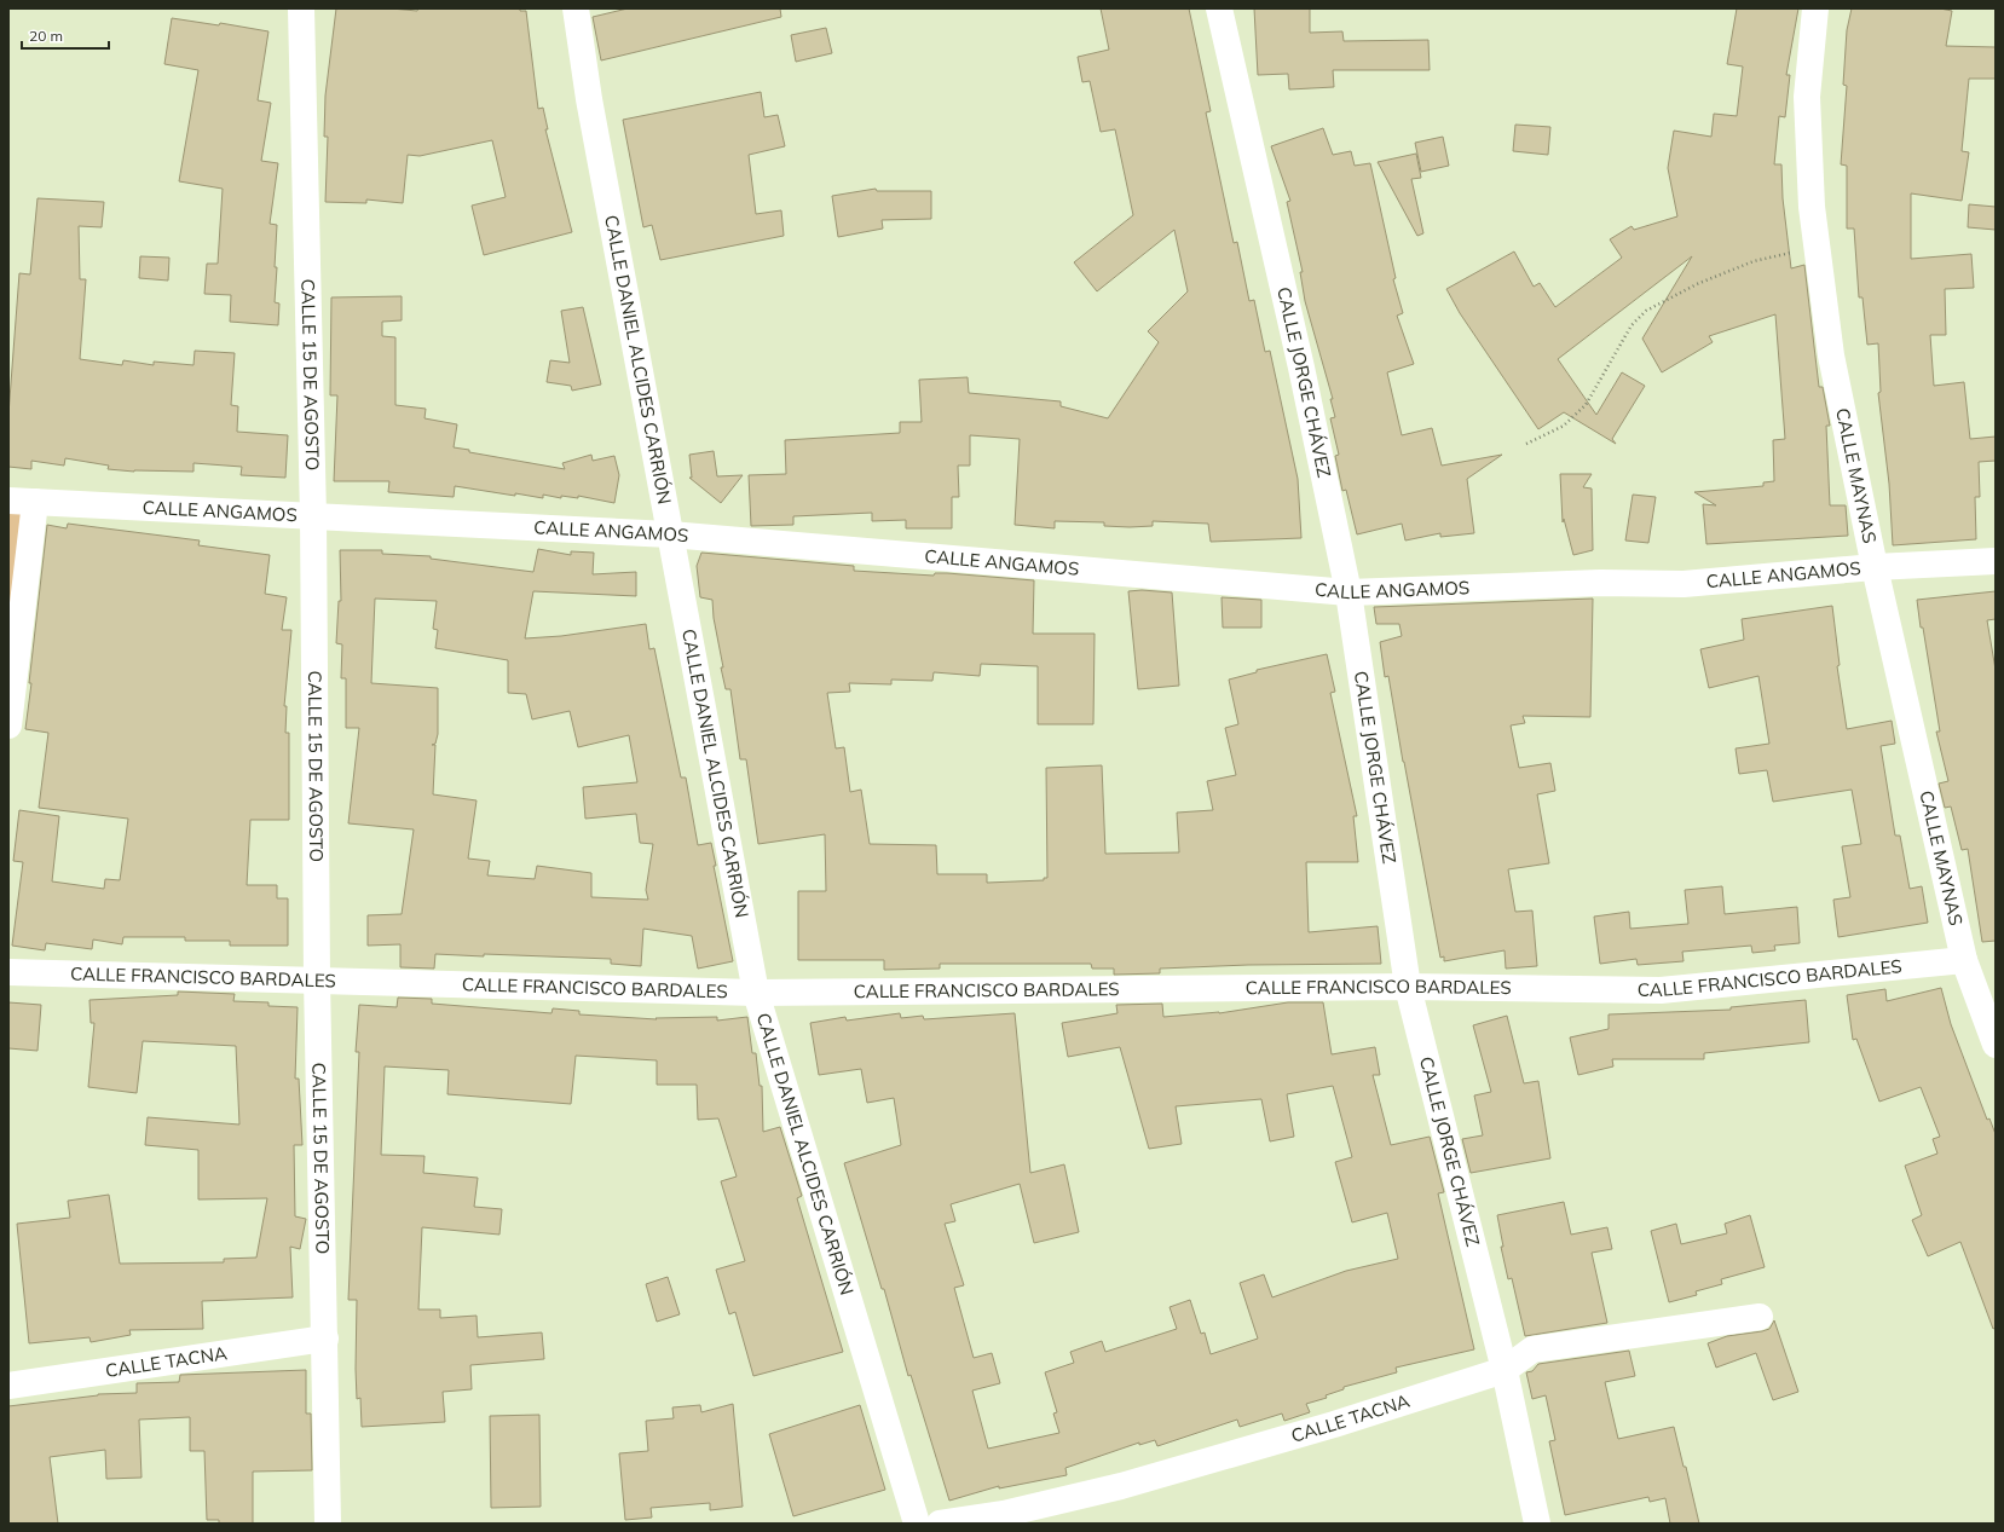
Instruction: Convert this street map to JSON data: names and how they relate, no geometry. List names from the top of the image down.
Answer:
{
  "streets": {
    "street": [
      "CALLE DANIEL ALCIDES CARRIÓN",
      "CALLE 15 DE AGOSTO",
      "CALLE JORGE CHÁVEZ",
      "CALLE MAYNAS",
      "CALLE ANGAMOS",
      "CALLE FRANCISCO BARDALES",
      "CALLE TACNA"
    ]
  },
  "crossings": [
    ["CALLE DANIEL ALCIDES CARRIÓN", "CALLE ANGAMOS"],
    ["CALLE DANIEL ALCIDES CARRIÓN", "CALLE FRANCISCO BARDALES"],
    ["CALLE 15 DE AGOSTO", "CALLE ANGAMOS"],
    ["CALLE 15 DE AGOSTO", "CALLE FRANCISCO BARDALES"],
    ["CALLE 15 DE AGOSTO", "CALLE TACNA"],
    ["CALLE JORGE CHÁVEZ", "CALLE ANGAMOS"],
    ["CALLE JORGE CHÁVEZ", "CALLE FRANCISCO BARDALES"],
    ["CALLE JORGE CHÁVEZ", "CALLE TACNA"],
    ["CALLE MAYNAS", "CALLE ANGAMOS"],
    ["CALLE MAYNAS", "CALLE FRANCISCO BARDALES"]
  ],
  "scale_bar": "20 m"
}
